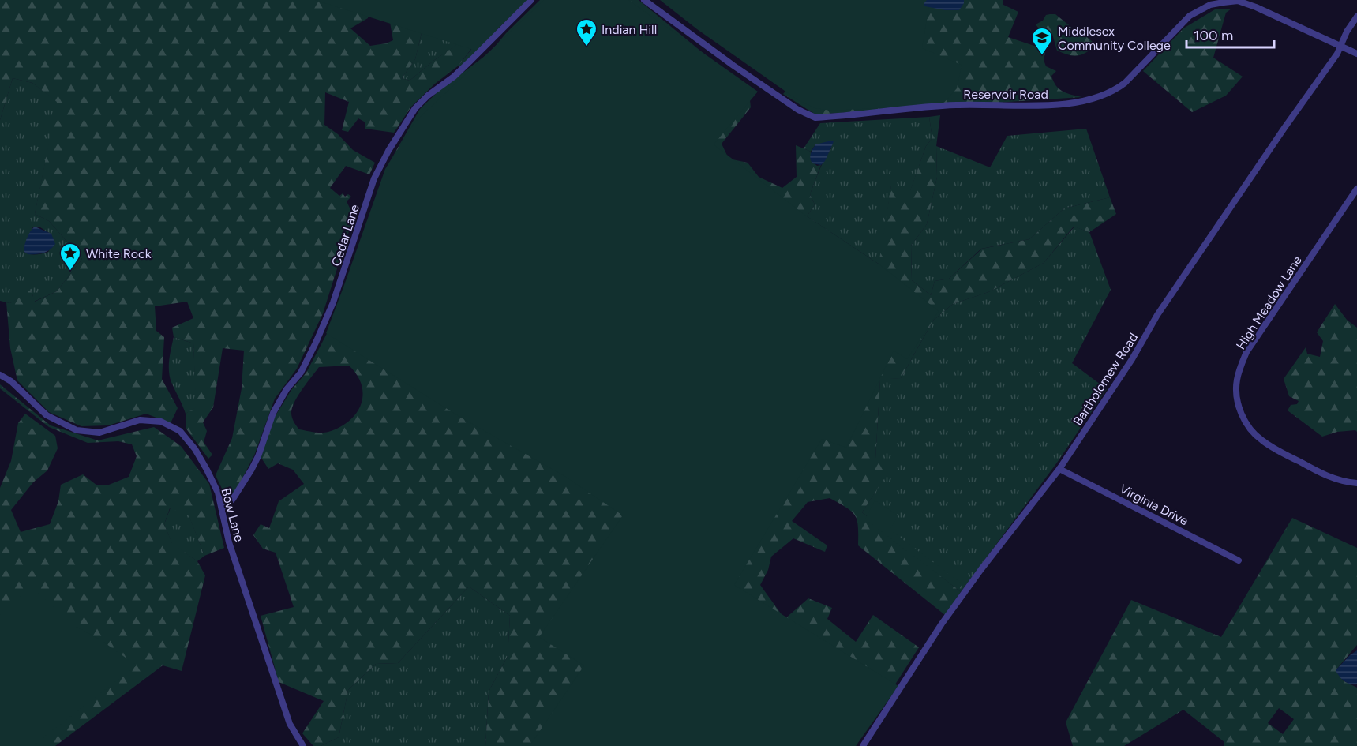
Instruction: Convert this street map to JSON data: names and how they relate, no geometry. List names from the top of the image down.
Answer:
{
  "streets": {
    "street": [
      "Reservoir Road",
      "Cedar Lane",
      "High Meadow Lane",
      "Bartholomew Road",
      "Virginia Drive",
      "Bow Lane"
    ]
  },
  "crossings": [
    ["Reservoir Road", "Bartholomew Road"],
    ["Cedar Lane", "Bow Lane"],
    ["Bartholomew Road", "Virginia Drive"]
  ],
  "places": {
    "place": ["Indian Hill", "White Rock"],
    "school or university": ["Middlesex Community College"]
  },
  "scale_bar": "100 m"
}
